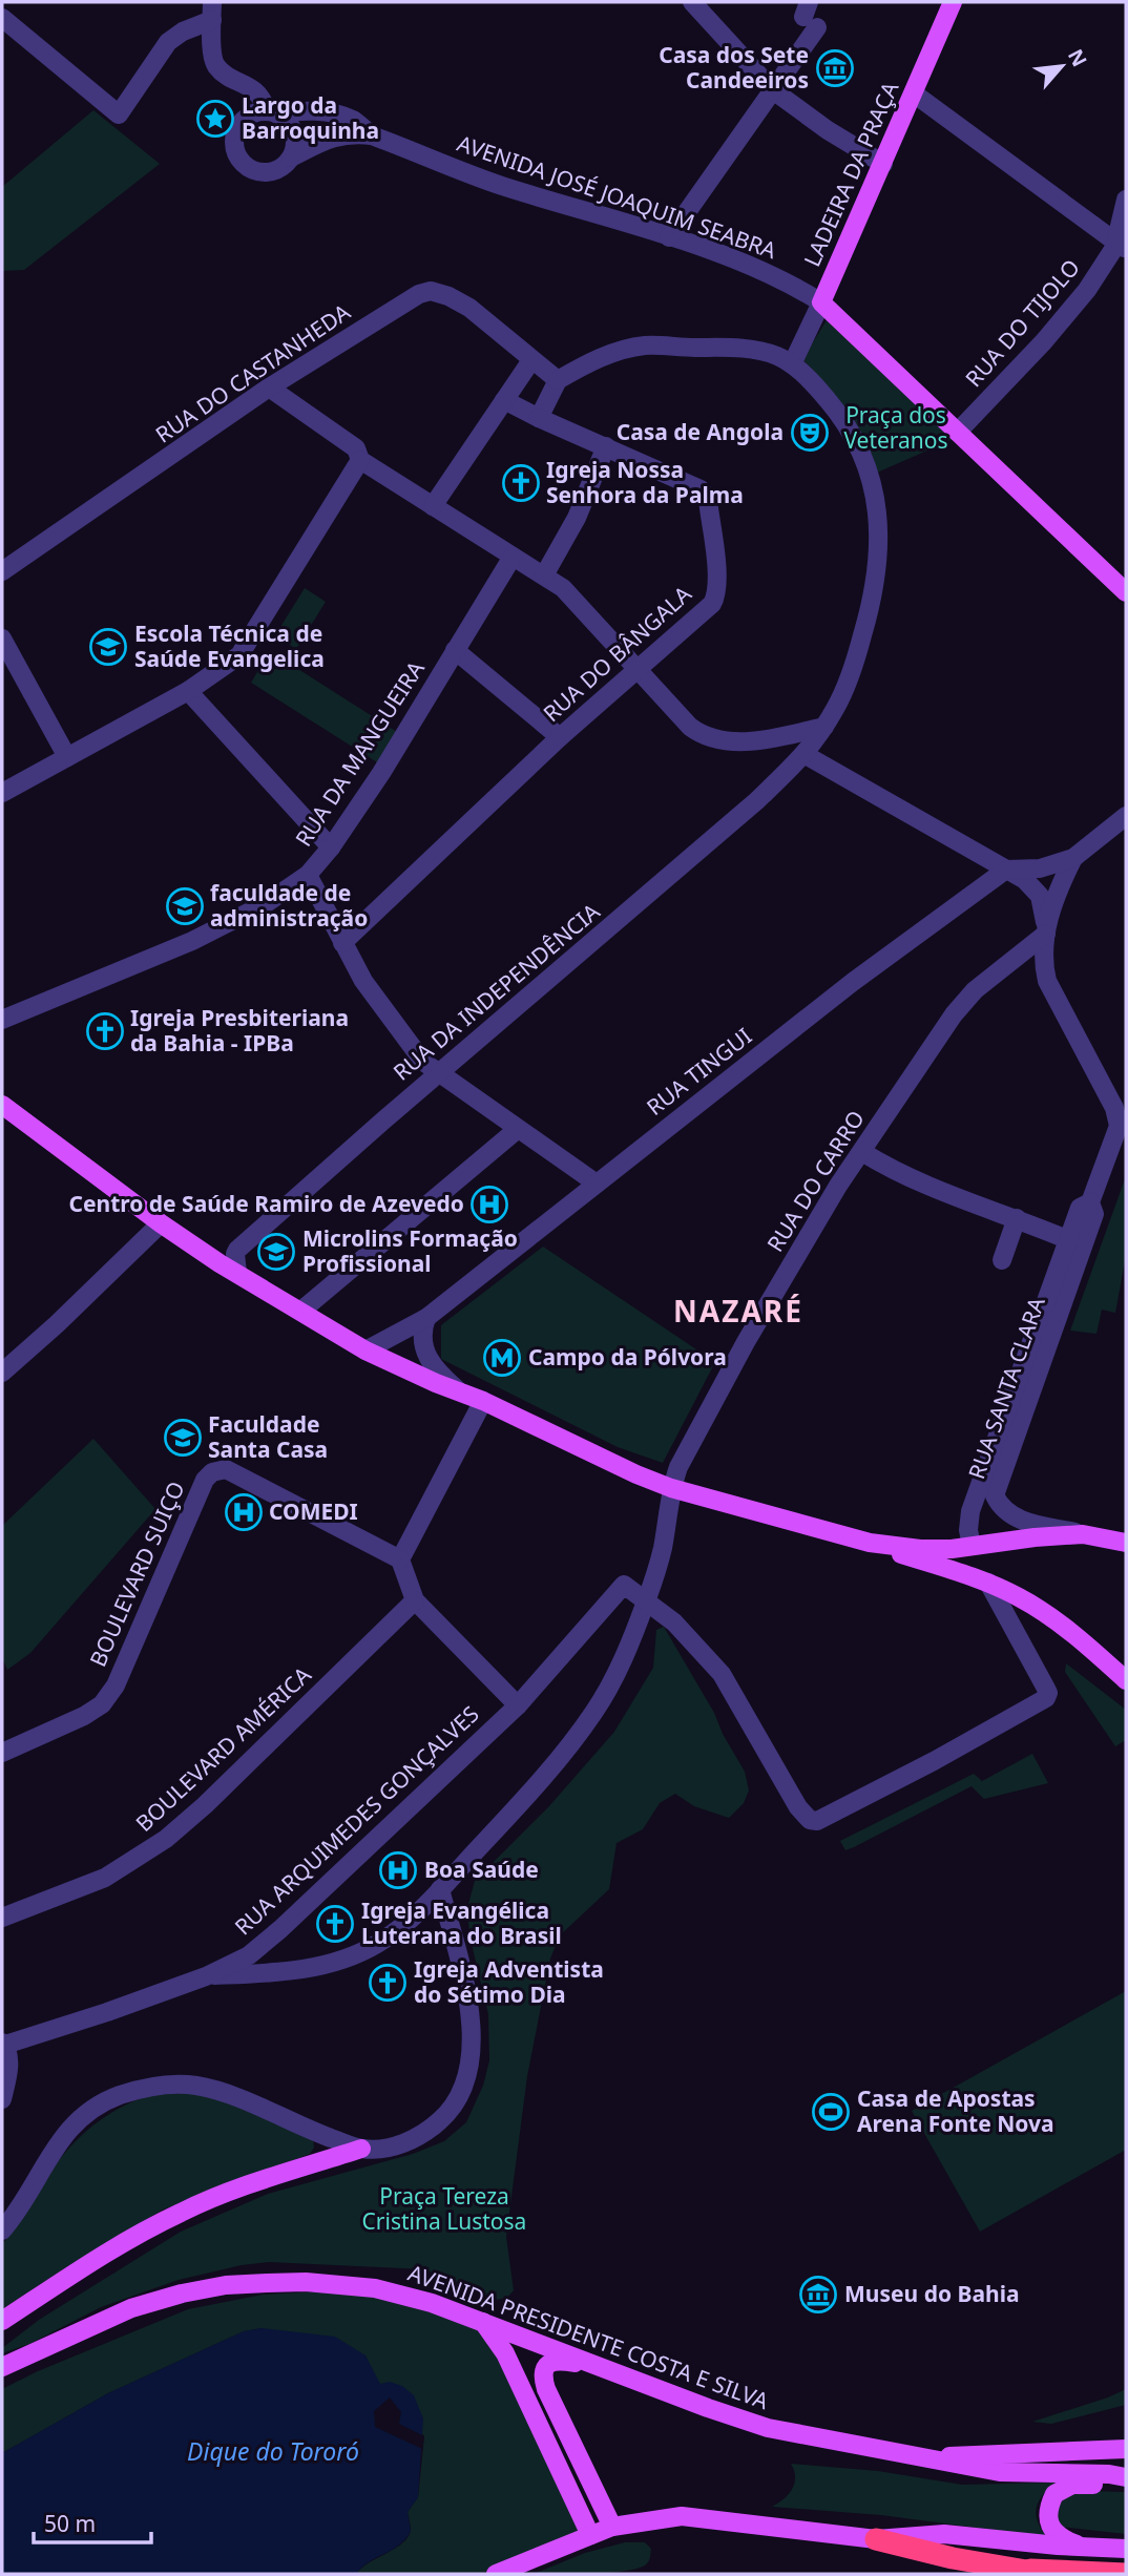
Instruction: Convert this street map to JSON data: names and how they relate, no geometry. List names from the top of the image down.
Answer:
{
  "streets": {
    "main road": ["LADEIRA DA PRAÇA", "AVENIDA JOSÉ JOAQUIM SEABRA", "AVENIDA PRESIDENTE COSTA E SILVA"],
    "street": [
      "RUA DO TIJOLO",
      "RUA DO CASTANHEDA",
      "RUA DO BÂNGALA",
      "RUA DA MANGUEIRA",
      "RUA DA INDEPENDÊNCIA",
      "RUA TINGUI",
      "RUA DO CARRO",
      "RUA SANTA CLARA",
      "BOULEVARD SUIÇO",
      "BOULEVARD AMÉRICA",
      "RUA ARQUIMEDES GONÇALVES"
    ]
  },
  "crossings": [
    ["LADEIRA DA PRAÇA", "AVENIDA JOSÉ JOAQUIM SEABRA"],
    ["LADEIRA DA PRAÇA", "RUA DA INDEPENDÊNCIA"],
    ["AVENIDA JOSÉ JOAQUIM SEABRA", "RUA DO TIJOLO"],
    ["RUA DO CARRO", "RUA ARQUIMEDES GONÇALVES"]
  ],
  "districts": ["NAZARÉ"],
  "water": ["Dique do Tororó"],
  "parks": ["Praça dos Veteranos", "Praça Tereza Cristina Lustosa"],
  "places": {
    "museum": ["Casa dos Sete Candeeiros", "Museu do Bahia"],
    "place": ["Largo da Barroquinha"],
    "theatre": ["Casa de Angola"],
    "church": [
      "Igreja Nossa Senhora da Palma",
      "Igreja Presbiteriana da Bahia - IPBa",
      "Igreja Evangélica Luterana do Brasil",
      "Igreja Adventista do Sétimo Dia"
    ],
    "school or university": [
      "Escola Técnica de Saúde Evangelica",
      "faculdade de administração",
      "Microlins Formação Profissional",
      "Faculdade Santa Casa"
    ],
    "hospital": ["Centro de Saúde Ramiro de Azevedo", "COMEDI", "Boa Saúde"],
    "metro station": ["Campo da Pólvora"],
    "sports": ["Casa de Apostas Arena Fonte Nova"]
  },
  "scale_bar": "50 m",
  "north": "top right"
}
